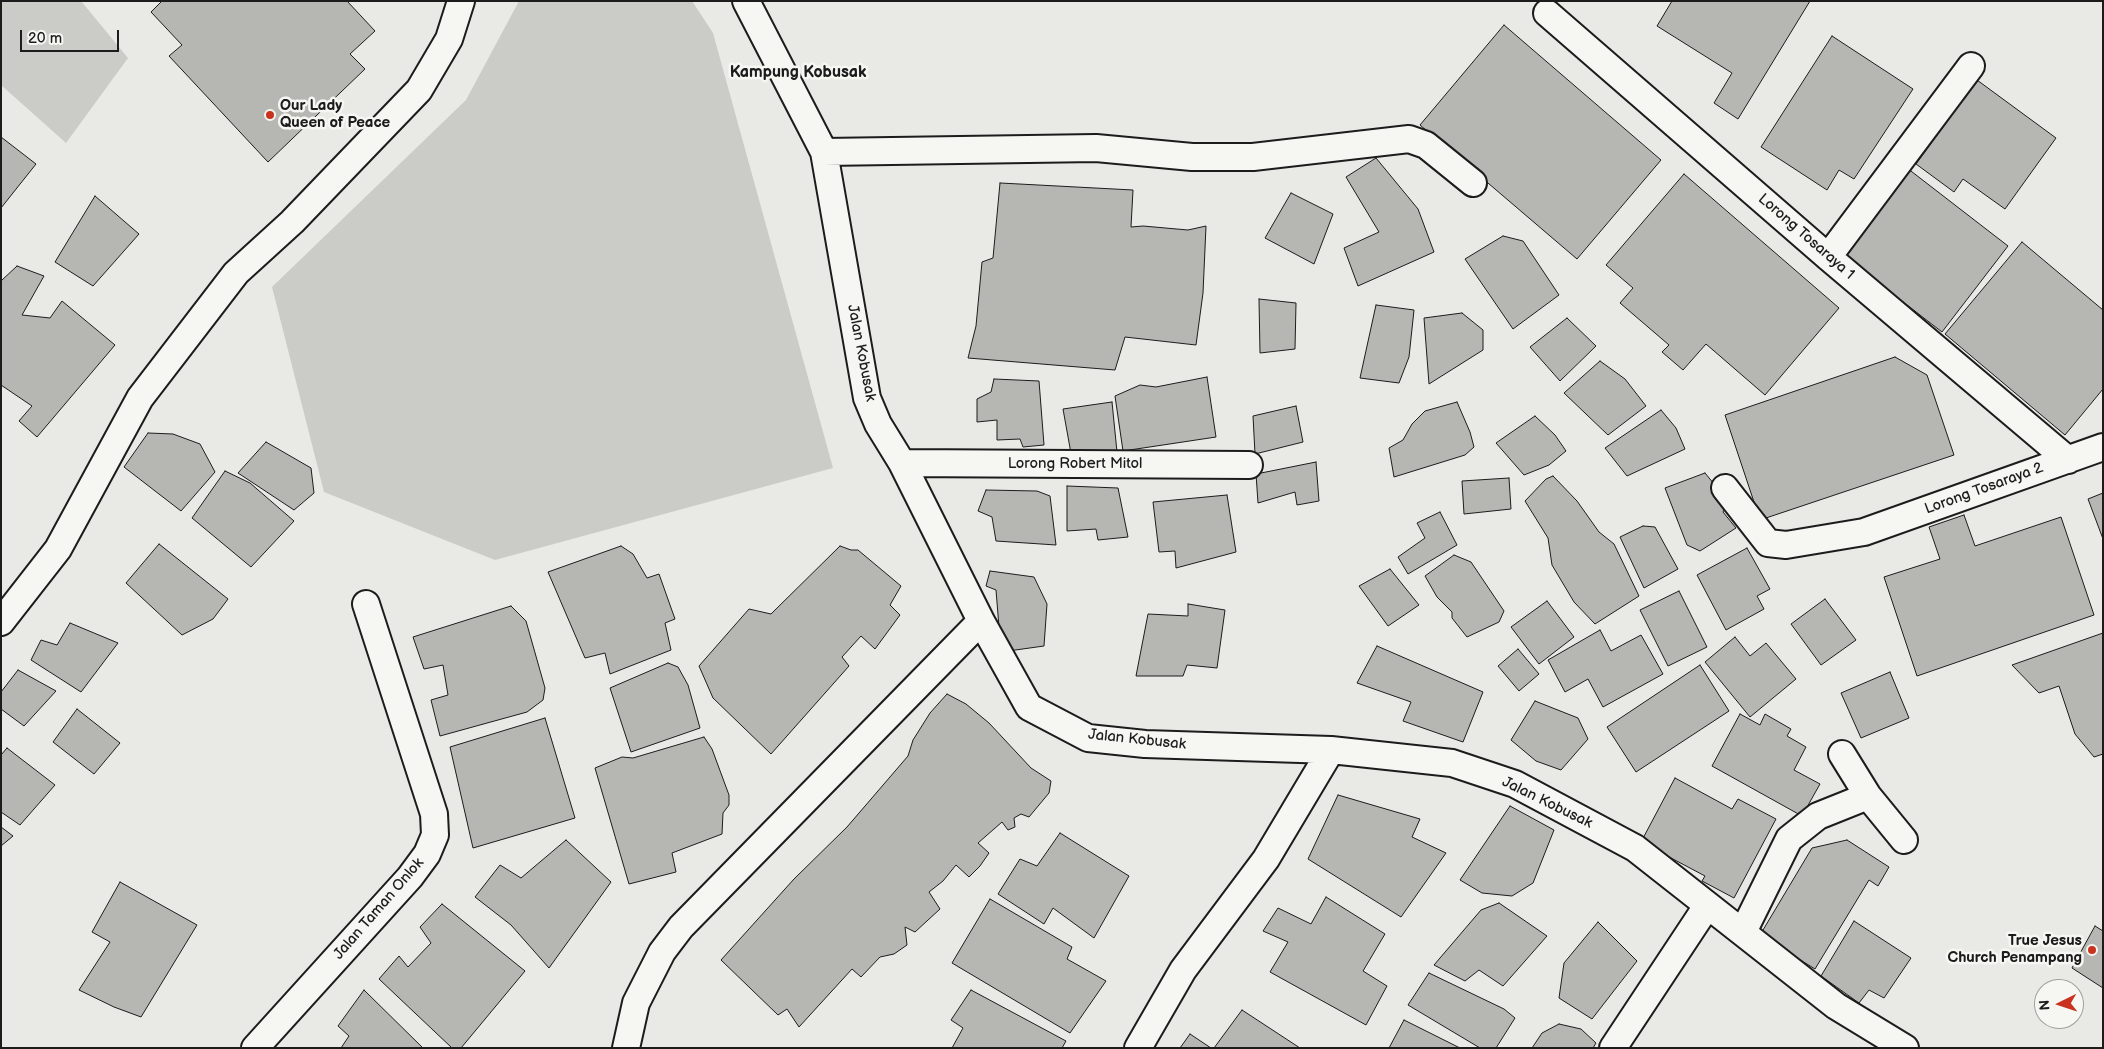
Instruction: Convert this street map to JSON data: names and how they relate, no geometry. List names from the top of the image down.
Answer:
{
  "streets": {
    "street": [
      "Lorong Tosaraya 1",
      "Jalan Kobusak",
      "Lorong Robert Mitol",
      "Lorong Tosaraya 2",
      "Jalan Taman Onlok"
    ]
  },
  "crossings": [
    ["Lorong Tosaraya 1", "Lorong Tosaraya 2"],
    ["Jalan Kobusak", "Lorong Robert Mitol"]
  ],
  "districts": ["Kampung Kobusak"],
  "places": ["Our Lady Queen of Peace", "True Jesus Church Penampang"],
  "scale_bar": "20 m",
  "north": "left"
}
